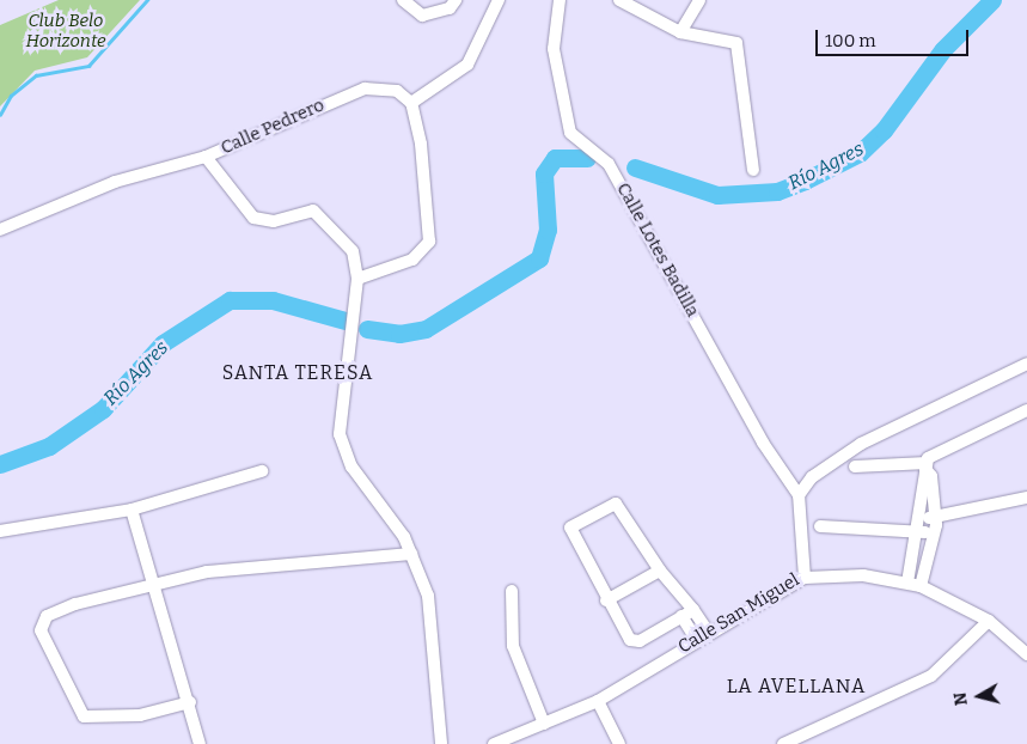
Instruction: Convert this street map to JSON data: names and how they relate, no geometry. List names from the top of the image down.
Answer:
{
  "streets": {
    "street": ["Calle Pedrero", "Calle Lotes Badilla", "Calle San Miguel"]
  },
  "crossings": [
    ["Calle Lotes Badilla", "Calle San Miguel"]
  ],
  "districts": ["SANTA TERESA", "LA AVELLANA"],
  "water": ["Río Agres"],
  "parks": ["Club Belo Horizonte"],
  "scale_bar": "100 m",
  "north": "left"
}
